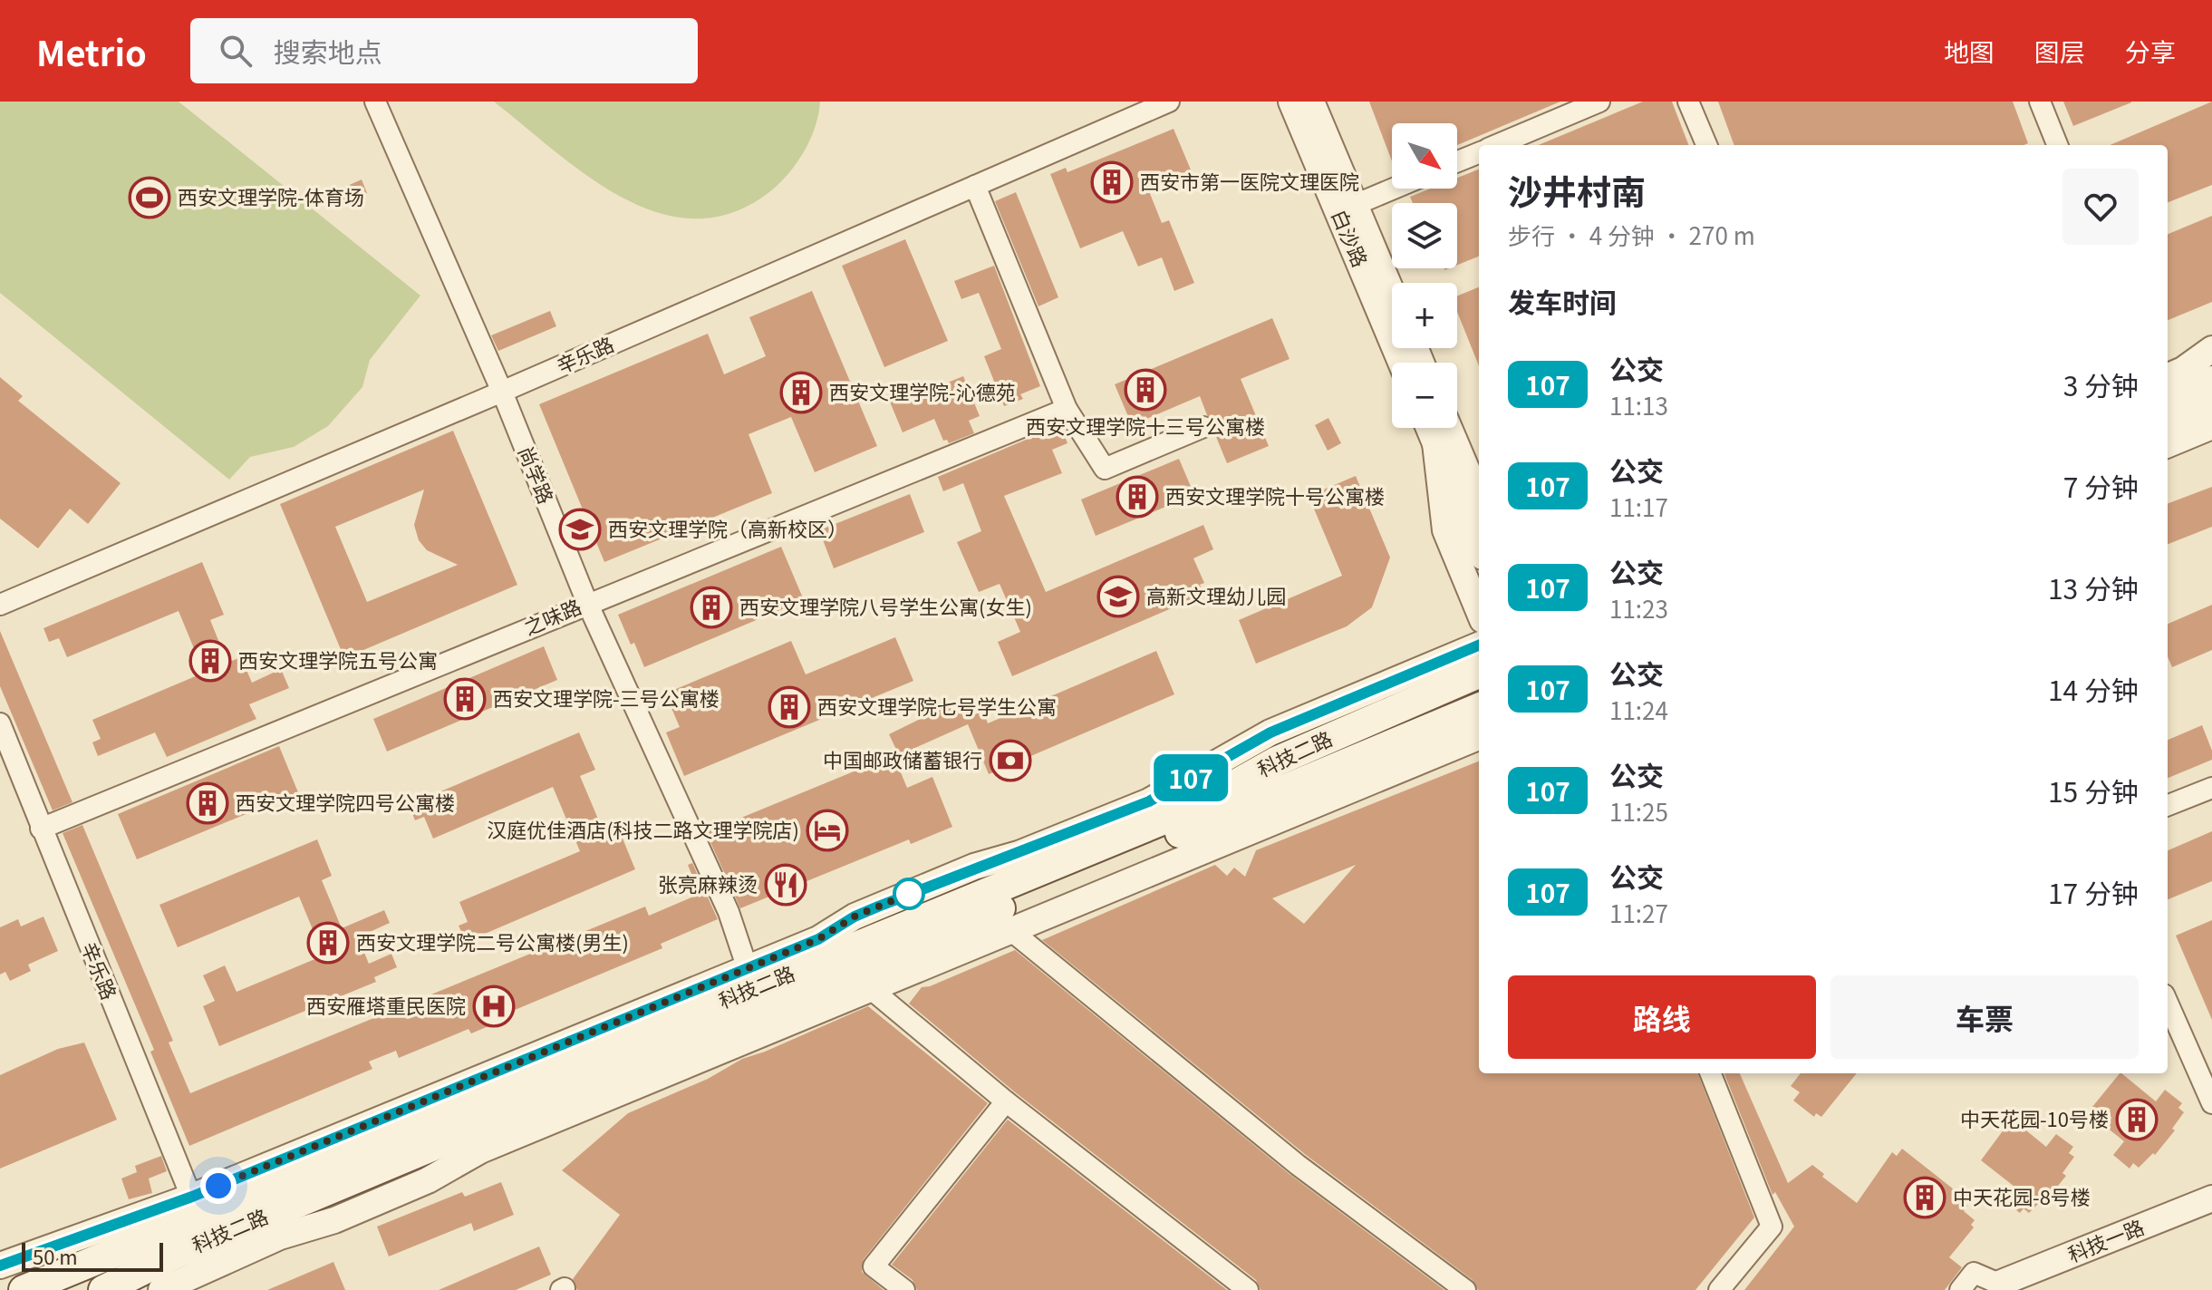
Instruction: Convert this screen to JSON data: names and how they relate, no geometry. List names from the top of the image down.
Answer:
{
  "streets": {
    "main road": ["科技二路"],
    "street": [
      "白沙路",
      "辛乐路",
      "尚学路",
      "之味路",
      "科技一路"
    ]
  },
  "crossings": [
    ["辛乐路", "尚学路"],
    ["辛乐路", "之味路"],
    ["辛乐路", "科技二路"],
    ["尚学路", "之味路"]
  ],
  "places": {
    "building": [
      "西安市第一医院文理医院",
      "西安文理学院十三号公寓楼",
      "西安文理学院-沁德苑",
      "西安文理学院十号公寓楼",
      "西安文理学院八号学生公寓(女生)",
      "西安文理学院五号公寓",
      "西安文理学院-三号公寓楼",
      "西安文理学院七号学生公寓",
      "西安文理学院四号公寓楼",
      "西安文理学院二号公寓楼(男生)",
      "中天花园-10号楼",
      "中天花园-8号楼"
    ],
    "sports": ["西安文理学院-体育场"],
    "school or university": ["西安文理学院（高新校区）", "高新文理幼儿园"],
    "bank": ["中国邮政储蓄银行"],
    "hotel": ["汉庭优佳酒店(科技二路文理学院店)"],
    "restaurant": ["张亮麻辣烫"],
    "hospital": ["西安雁塔重民医院"]
  },
  "lines": ["bus line 107"],
  "scale_bar": "50 m",
  "north": "bottom right",
  "page": {
    "header": "Metrio",
    "search": "搜索地点",
    "nav": ["地图", "图层", "分享"],
    "on_map": "107",
    "map_buttons": ["+", "−"],
    "heading": [
      ["沙井村南", "步行 · 4 分钟 · 270 m"],
      "发车时间"
    ],
    "list": [
      {
        "mark": "107",
        "name": "公交",
        "note": "11:13",
        "value": "3 分钟"
      },
      {
        "mark": "107",
        "name": "公交",
        "note": "11:17",
        "value": "7 分钟"
      },
      {
        "mark": "107",
        "name": "公交",
        "note": "11:23",
        "value": "13 分钟"
      },
      {
        "mark": "107",
        "name": "公交",
        "note": "11:24",
        "value": "14 分钟"
      },
      {
        "mark": "107",
        "name": "公交",
        "note": "11:25",
        "value": "15 分钟"
      },
      {
        "mark": "107",
        "name": "公交",
        "note": "11:27",
        "value": "17 分钟"
      }
    ],
    "buttons": ["路线", "车票"],
    "scale": "50 m"
  }
}
